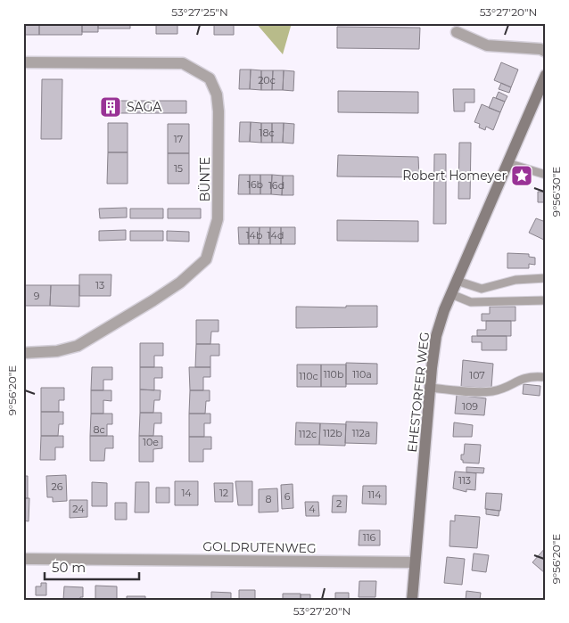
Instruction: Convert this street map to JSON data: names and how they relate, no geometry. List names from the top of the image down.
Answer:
{
  "streets": {
    "main road": ["EHESTORFER WEG"],
    "street": ["BÜNTE", "GOLDRUTENWEG"]
  },
  "crossings": [
    ["EHESTORFER WEG", "GOLDRUTENWEG"]
  ],
  "places": {
    "building": ["SAGA"],
    "place": ["Robert Homeyer"]
  },
  "house_numbers": [
    "20c",
    "18c",
    "17",
    "15",
    "16b",
    "16d",
    "14b",
    "14d",
    "13",
    "9",
    "110b",
    "110a",
    "107",
    "110c",
    "109",
    "8c",
    "112b",
    "112a",
    "112c",
    "10e",
    "113",
    "26",
    "14",
    "12",
    "114",
    "6",
    "8",
    "2",
    "24",
    "4",
    "116"
  ],
  "scale_bar": "50 m",
  "coordinates": [
    "53°27'25\"N",
    "53°27'20\"N",
    "9°56'30\"E",
    "9°56'20\"E"
  ]
}
